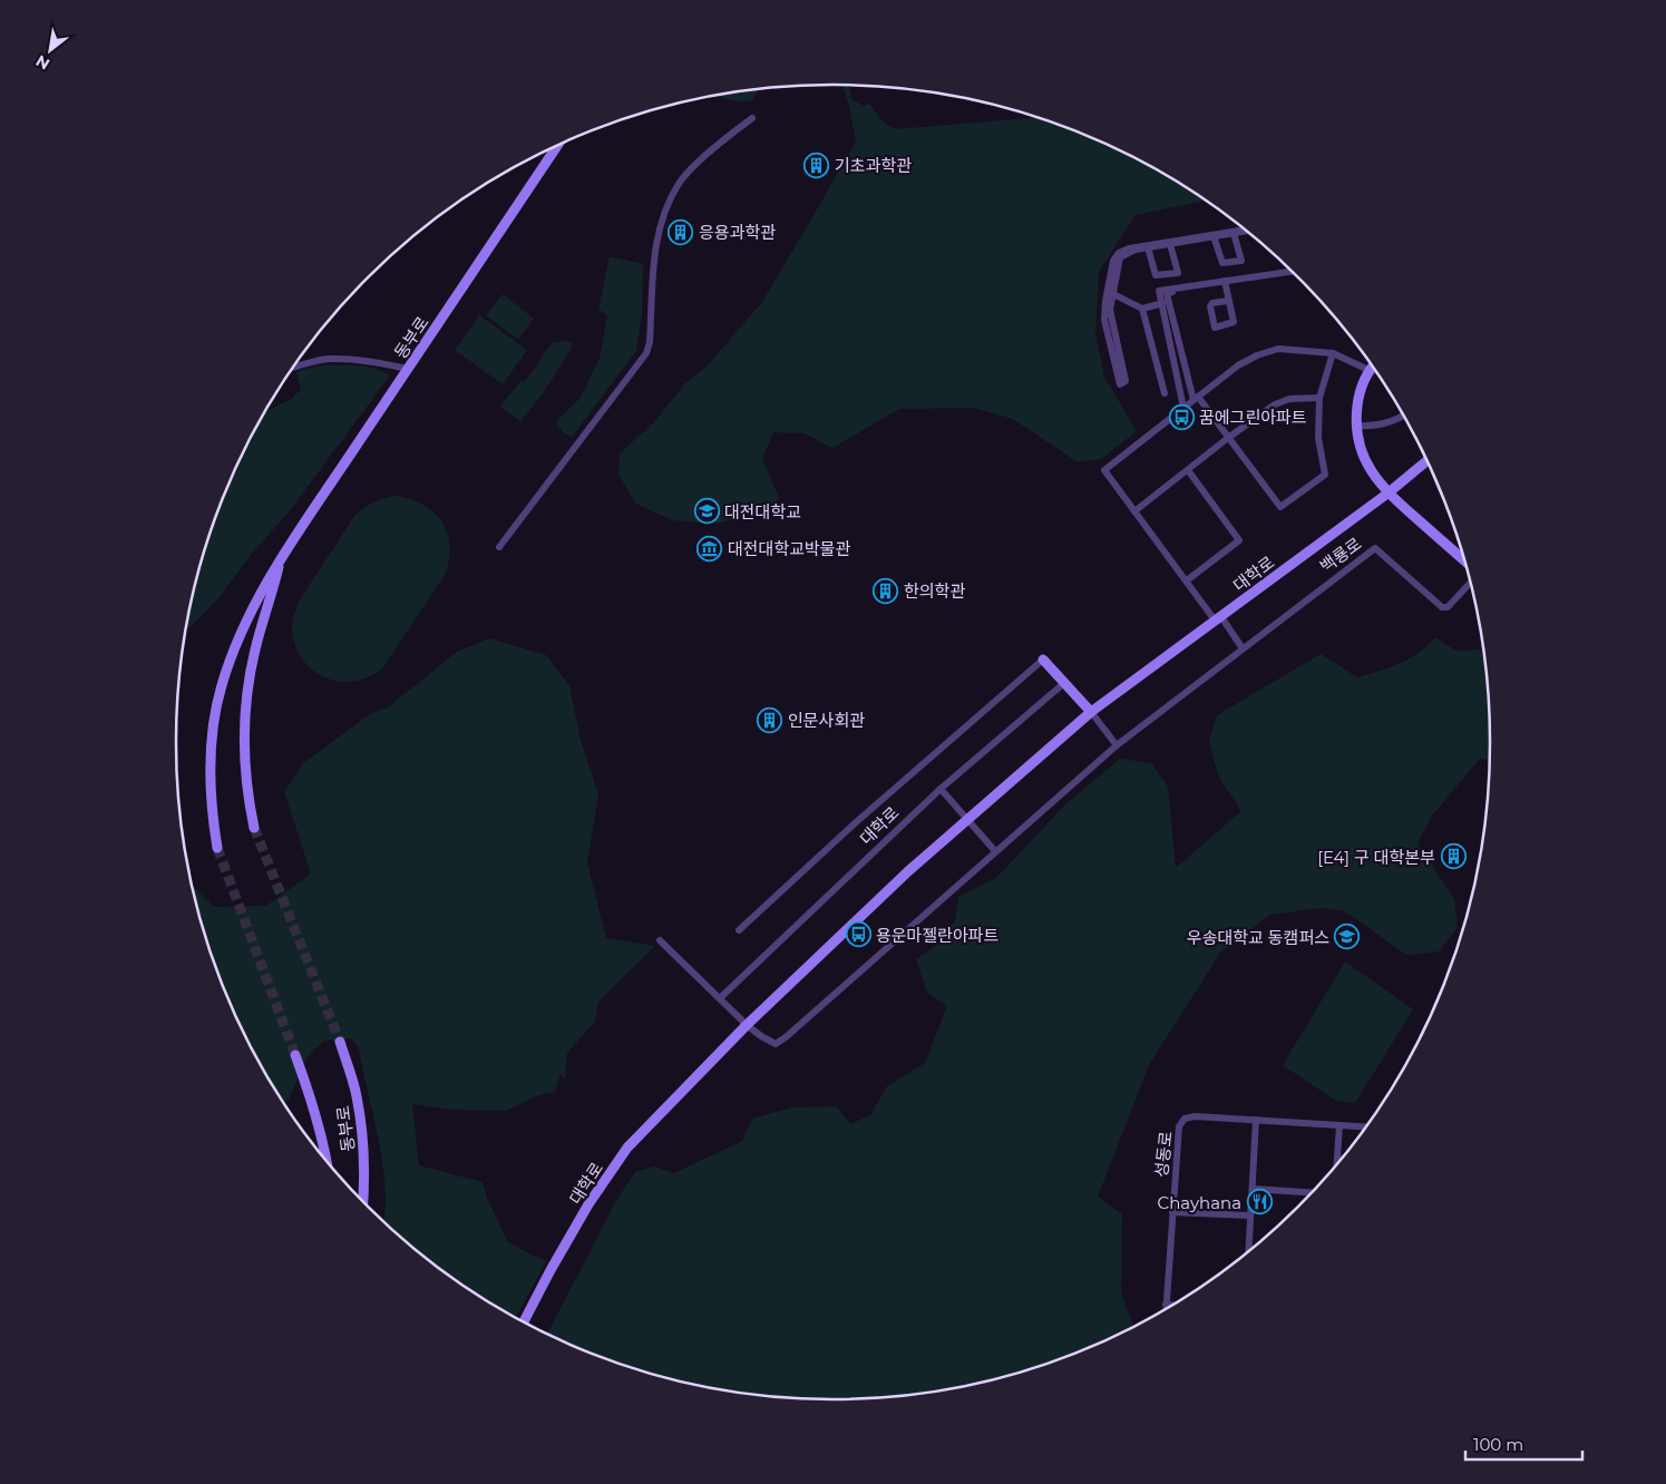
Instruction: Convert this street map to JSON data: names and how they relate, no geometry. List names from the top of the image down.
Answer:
{
  "streets": {
    "main road": ["동부로", "대학로"],
    "street": ["백룡로", "성동로"]
  },
  "places": {
    "building": [
      "기초과학관",
      "응용과학관",
      "한의학관",
      "인문사회관",
      "[E4] 구 대학본부"
    ],
    "bus stop": ["꿈에그린아파트", "용운마젤란아파트"],
    "school or university": ["대전대학교", "우송대학교 동캠퍼스"],
    "museum": ["대전대학교박물관"],
    "restaurant": ["Chayhana"]
  },
  "scale_bar": "100 m",
  "north": "bottom left"
}
